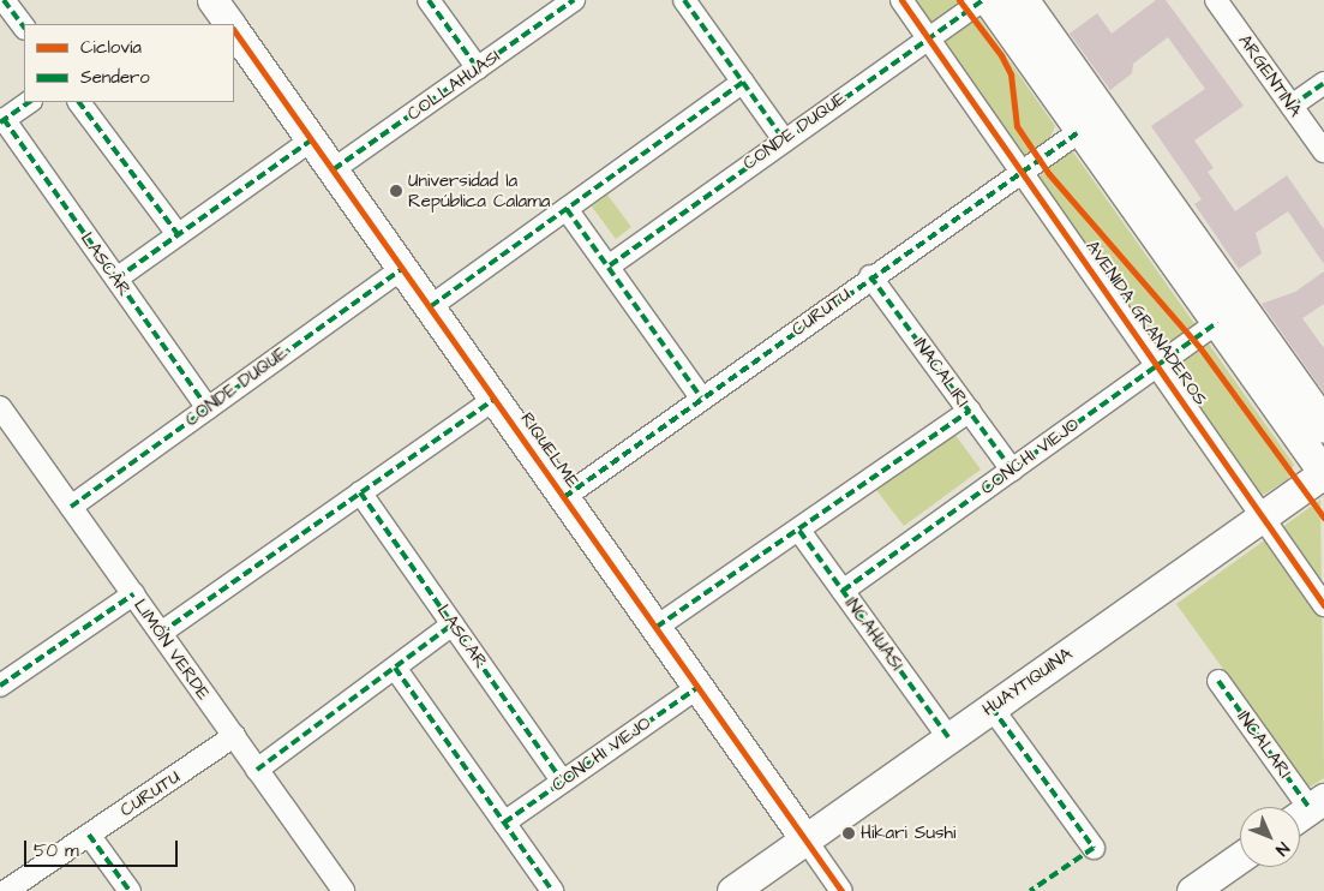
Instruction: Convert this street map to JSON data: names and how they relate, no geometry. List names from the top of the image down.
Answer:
{
  "streets": {
    "main road": ["RIQUELME", "HUAYTIQUINA"],
    "street": [
      "ARGENTINA",
      "COLLAHUASI",
      "CONDE DUQUE",
      "LASCAR",
      "CURUTU",
      "AVENIDA GRANADEROS",
      "INACALIRI",
      "CONCHI VIEJO",
      "INCAHUASI",
      "LIMÓN VERDE",
      "INCALARI"
    ]
  },
  "crossings": [
    ["COLLAHUASI", "RIQUELME"],
    ["CONDE DUQUE", "LASCAR"],
    ["CONDE DUQUE", "AVENIDA GRANADEROS"],
    ["CONDE DUQUE", "RIQUELME"],
    ["CONDE DUQUE", "LIMÓN VERDE"],
    ["LASCAR", "CONCHI VIEJO"],
    ["CURUTU", "AVENIDA GRANADEROS"],
    ["CURUTU", "INACALIRI"],
    ["CURUTU", "RIQUELME"],
    ["CURUTU", "LIMÓN VERDE"],
    ["AVENIDA GRANADEROS", "CONCHI VIEJO"],
    ["AVENIDA GRANADEROS", "HUAYTIQUINA"],
    ["INACALIRI", "CONCHI VIEJO"],
    ["RIQUELME", "CONCHI VIEJO"],
    ["RIQUELME", "HUAYTIQUINA"],
    ["CONCHI VIEJO", "INCAHUASI"],
    ["INCAHUASI", "HUAYTIQUINA"]
  ],
  "places": ["Universidad la República Calama", "Hikari Sushi"],
  "legend": ["Ciclovía", "Sendero"],
  "scale_bar": "50 m",
  "north": "bottom right"
}
